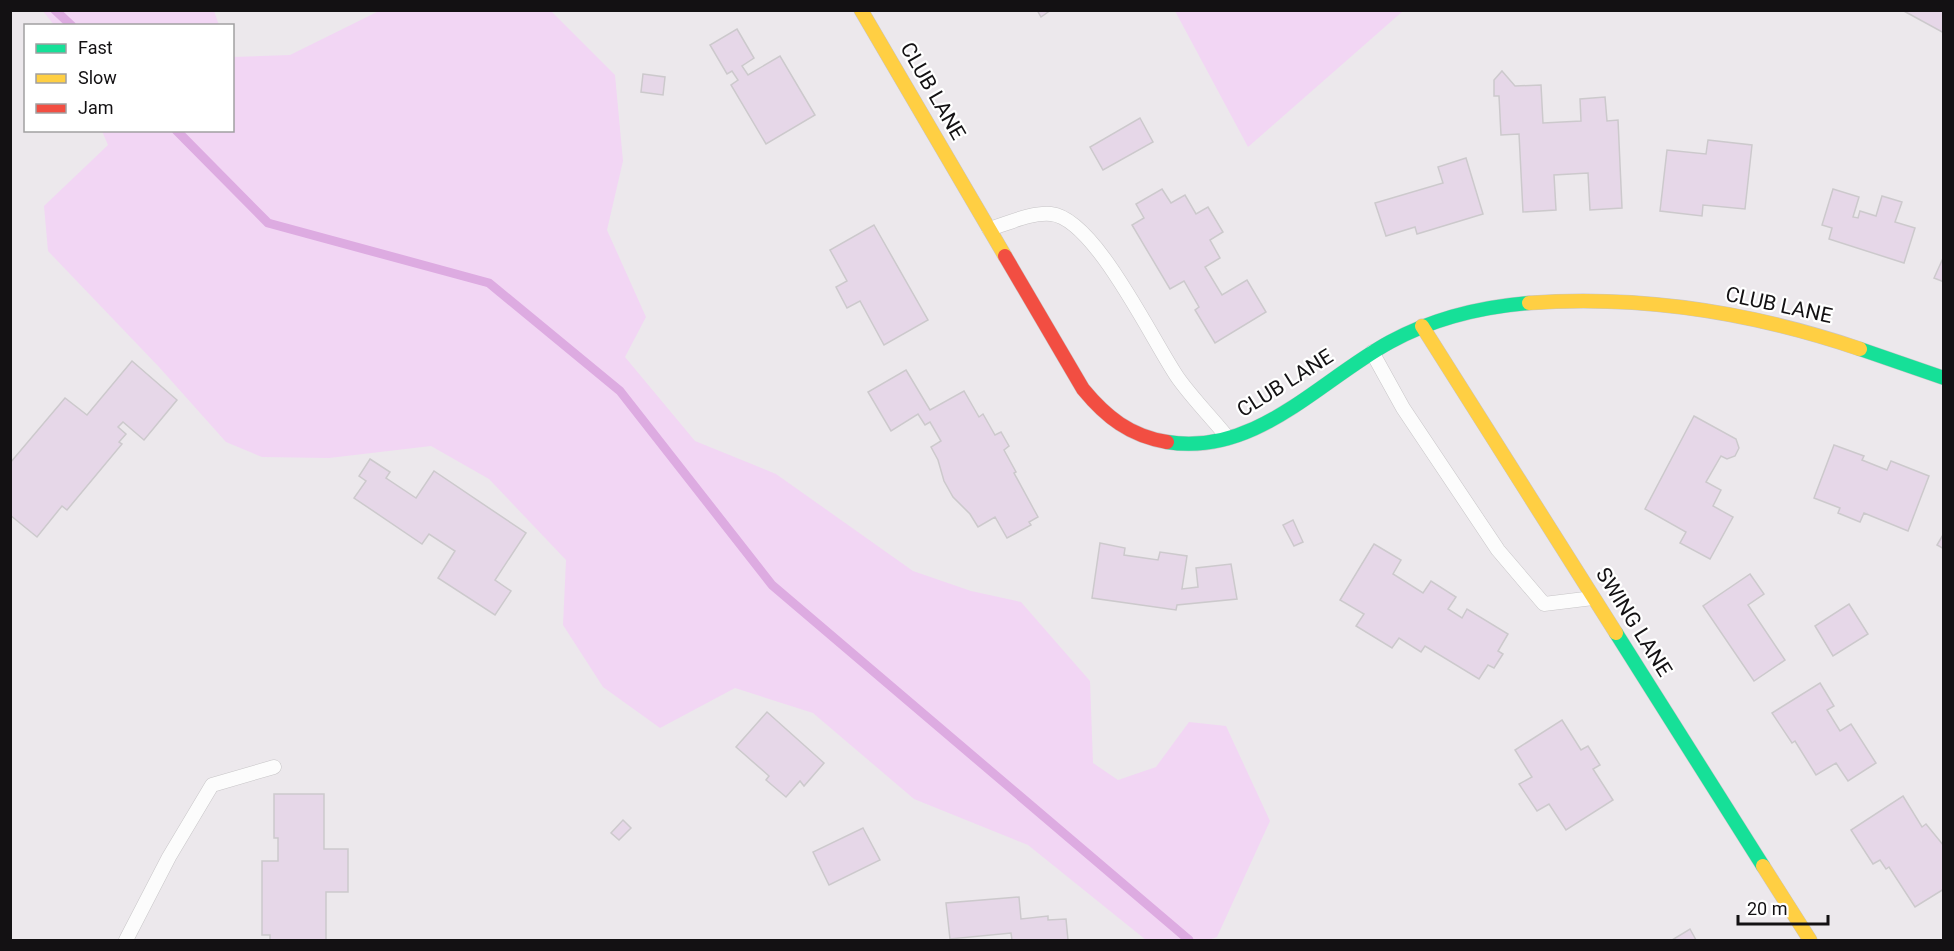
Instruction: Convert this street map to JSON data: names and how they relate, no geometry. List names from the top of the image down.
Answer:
{
  "streets": {
    "street": ["CLUB LANE", "SWING LANE"]
  },
  "crossings": [
    ["CLUB LANE", "SWING LANE"]
  ],
  "legend": ["Fast", "Slow", "Jam"],
  "scale_bar": "20 m"
}
